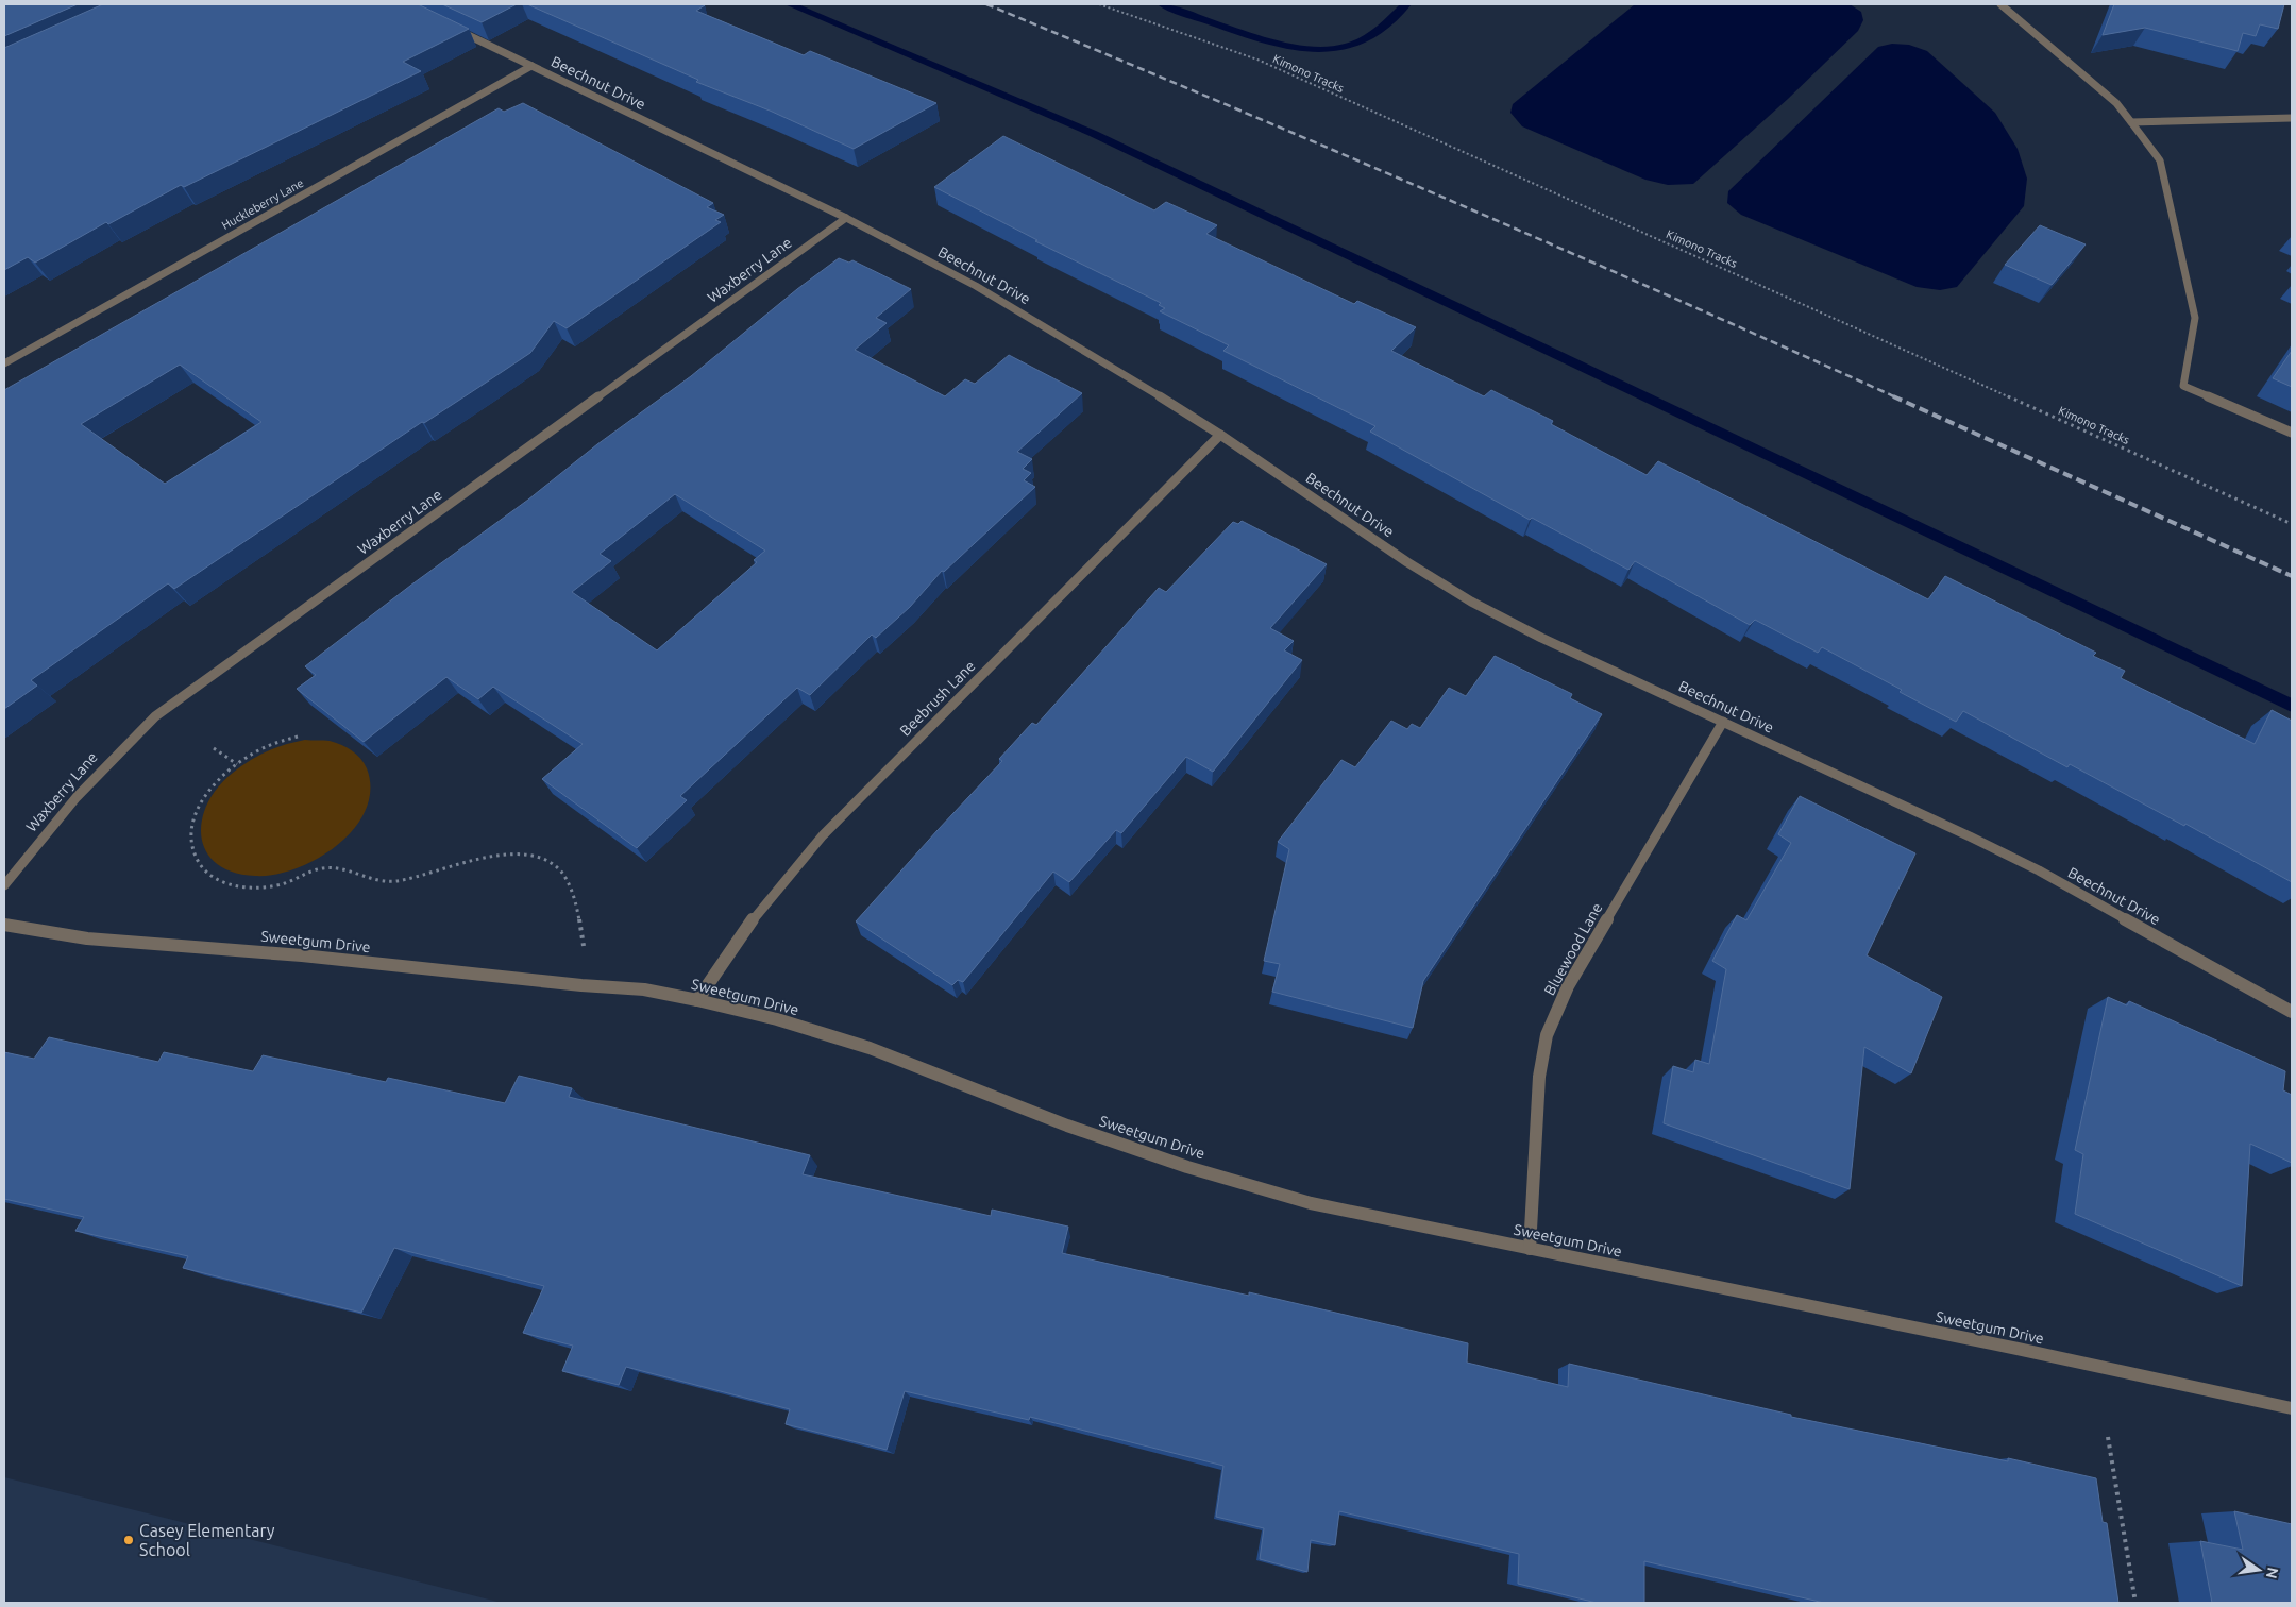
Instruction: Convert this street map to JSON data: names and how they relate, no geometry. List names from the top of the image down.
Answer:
{
  "streets": {
    "street": [
      "Beechnut Drive",
      "Huckleberry Lane",
      "Waxberry Lane",
      "Beebrush Lane",
      "Sweetgum Drive",
      "Bluewood Lane"
    ],
    "path": ["Kimono Tracks"]
  },
  "crossings": [
    ["Beechnut Drive", "Huckleberry Lane"],
    ["Beechnut Drive", "Waxberry Lane"],
    ["Beechnut Drive", "Beebrush Lane"],
    ["Beechnut Drive", "Bluewood Lane"],
    ["Beebrush Lane", "Sweetgum Drive"],
    ["Sweetgum Drive", "Bluewood Lane"]
  ],
  "places": ["Casey Elementary School"],
  "north": "right"
}
